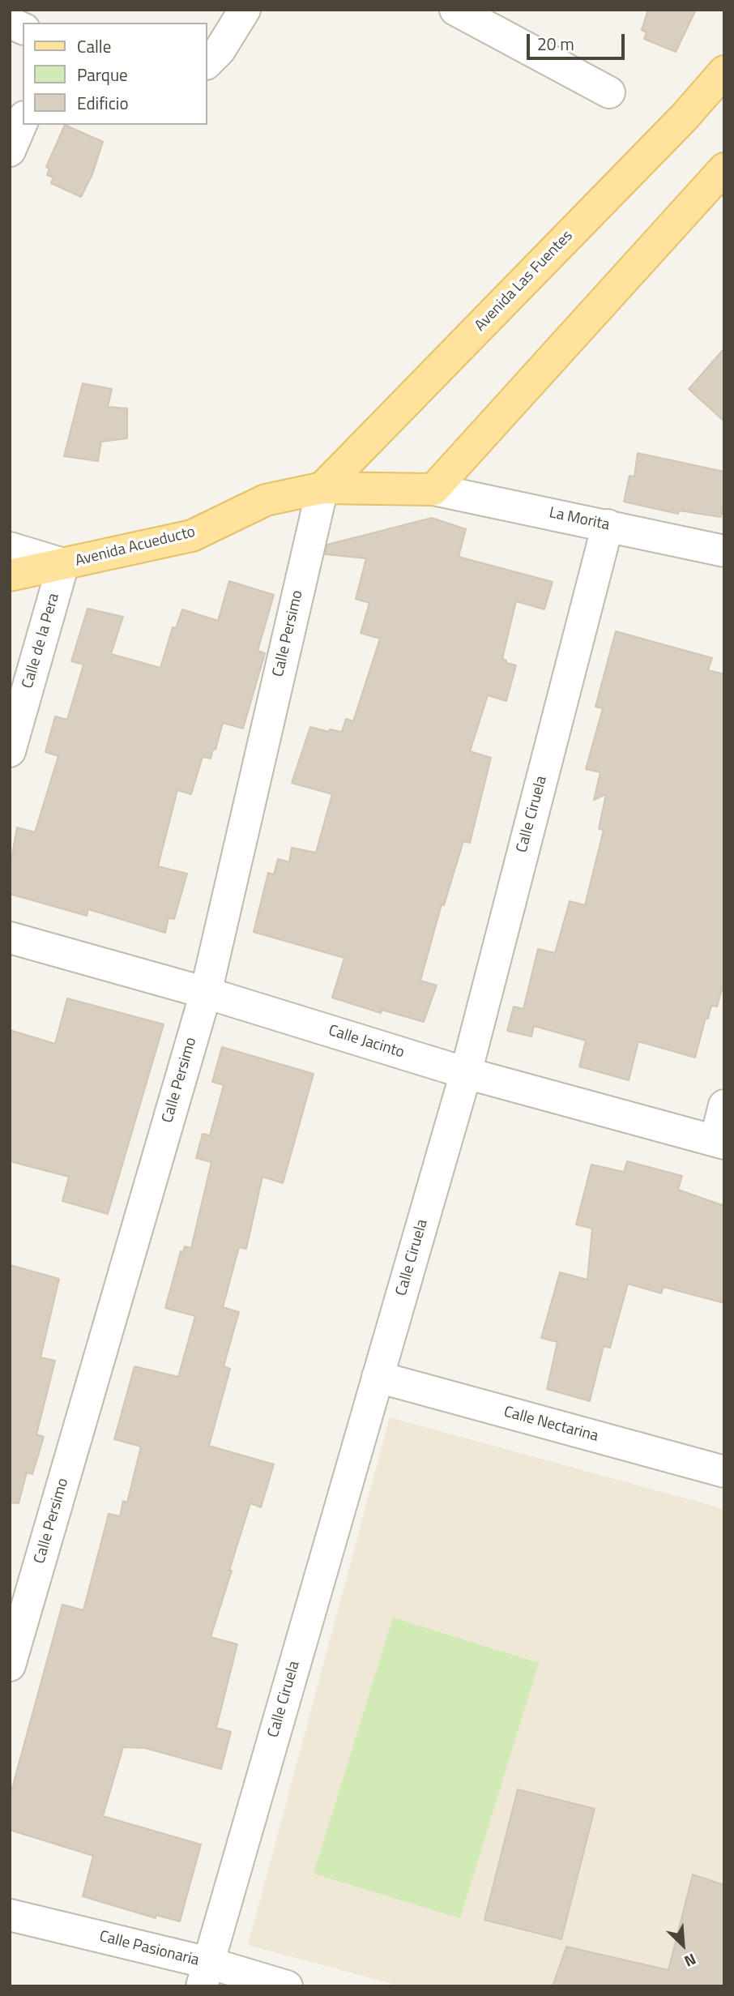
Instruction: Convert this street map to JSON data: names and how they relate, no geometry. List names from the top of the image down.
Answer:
{
  "streets": {
    "main road": ["Avenida Las Fuentes", "Avenida Acueducto"],
    "street": [
      "La Morita",
      "Calle Persimo",
      "Calle de la Pera",
      "Calle Ciruela",
      "Calle Jacinto",
      "Calle Nectarina",
      "Calle Pasionaria"
    ]
  },
  "crossings": [
    ["Avenida Las Fuentes", "Avenida Acueducto"],
    ["Avenida Las Fuentes", "Calle Persimo"],
    ["La Morita", "Avenida Acueducto"],
    ["La Morita", "Calle Ciruela"],
    ["Avenida Acueducto", "Calle Persimo"],
    ["Avenida Acueducto", "Calle de la Pera"],
    ["Calle Persimo", "Calle Jacinto"],
    ["Calle Ciruela", "Calle Jacinto"],
    ["Calle Ciruela", "Calle Nectarina"],
    ["Calle Ciruela", "Calle Pasionaria"]
  ],
  "legend": ["Calle", "Parque", "Edificio"],
  "scale_bar": "20 m",
  "north": "bottom right"
}
